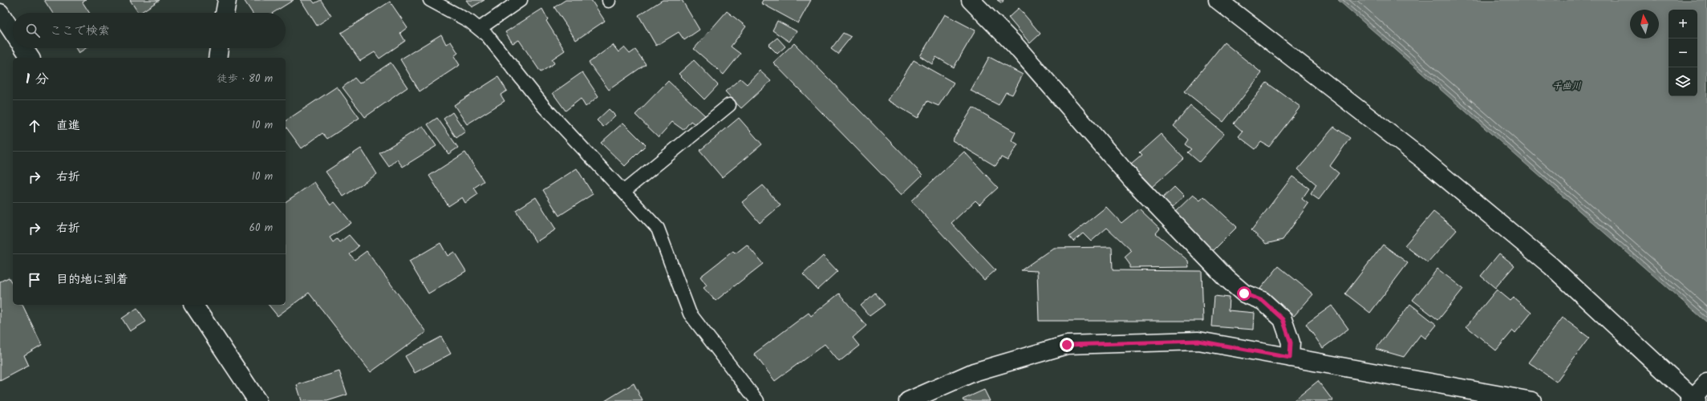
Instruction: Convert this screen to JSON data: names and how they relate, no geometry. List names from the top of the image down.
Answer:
{
  "water": ["千曲川"],
  "north": "top",
  "page": {
    "map_buttons": ["+", "−"],
    "search": "ここで検索",
    "heading": ["1 分", "徒歩 · 80 m"],
    "list": [
      ["直進", "10 m"],
      ["右折", "10 m"],
      ["右折", "60 m"],
      "目的地に到着"
    ]
  }
}
